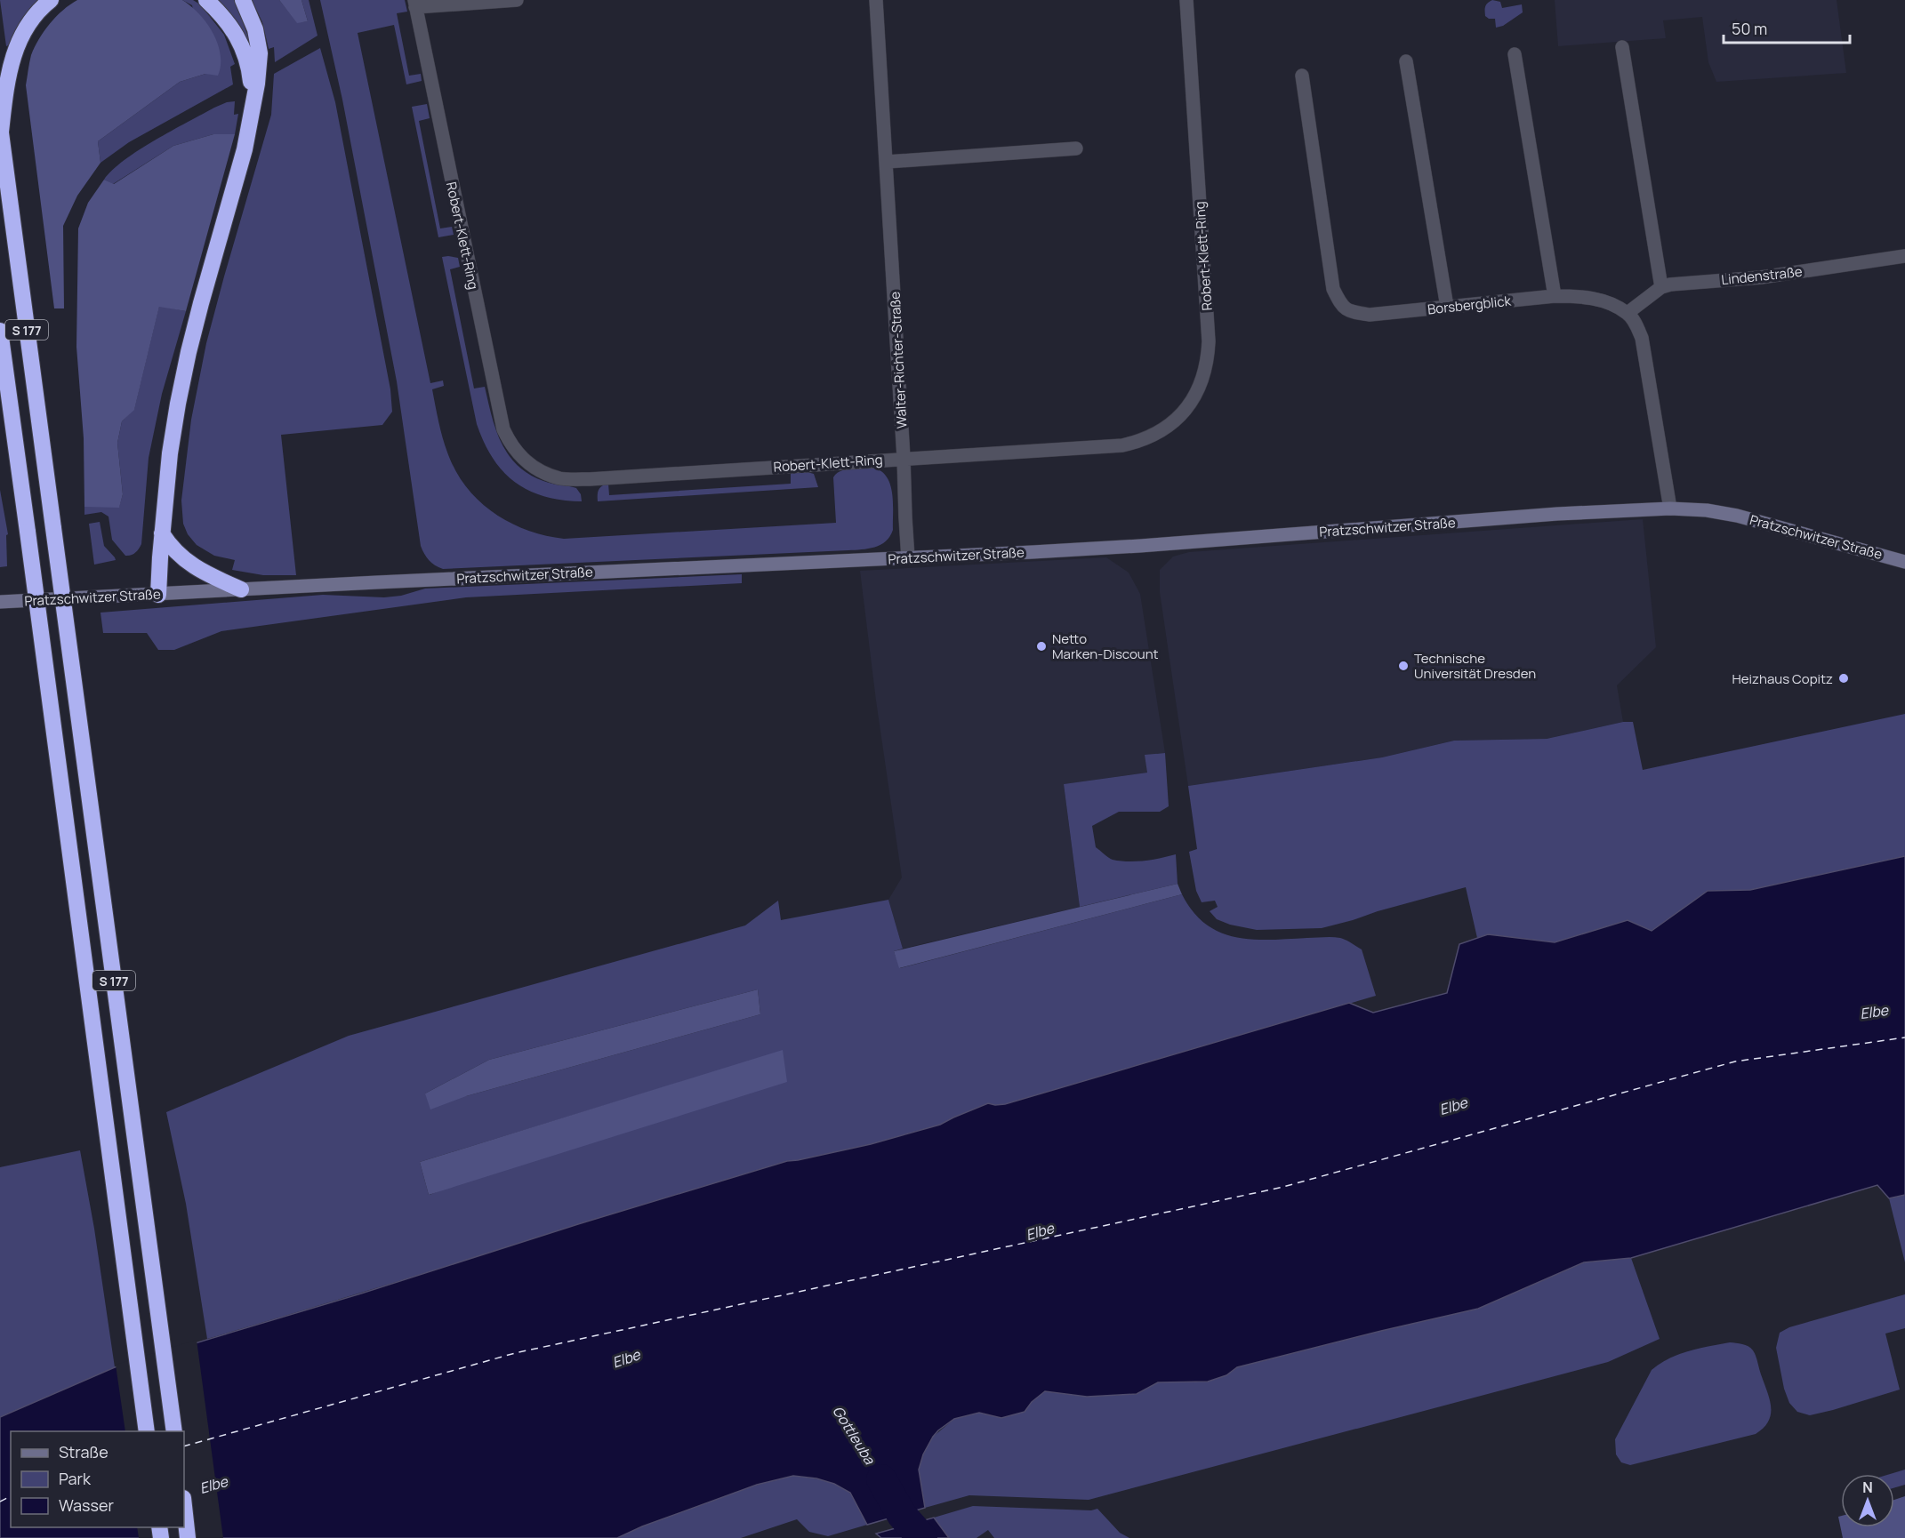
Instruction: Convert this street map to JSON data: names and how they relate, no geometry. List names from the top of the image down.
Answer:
{
  "streets": {
    "highway": ["S 177"],
    "street": [
      "Robert-Klett-Ring",
      "Lindenstraße",
      "Borsbergblick",
      "Walter-Richter-Straße",
      "Pratzschwitzer Straße"
    ]
  },
  "crossings": [
    ["Robert-Klett-Ring", "Walter-Richter-Straße"],
    ["Lindenstraße", "Borsbergblick"],
    ["Walter-Richter-Straße", "Pratzschwitzer Straße"]
  ],
  "water": ["Elbe", "Gottleuba"],
  "places": ["Netto Marken-Discount", "Technische Universität Dresden", "Heizhaus Copitz"],
  "legend": ["Straße", "Park", "Wasser"],
  "scale_bar": "50 m",
  "north": "top"
}
